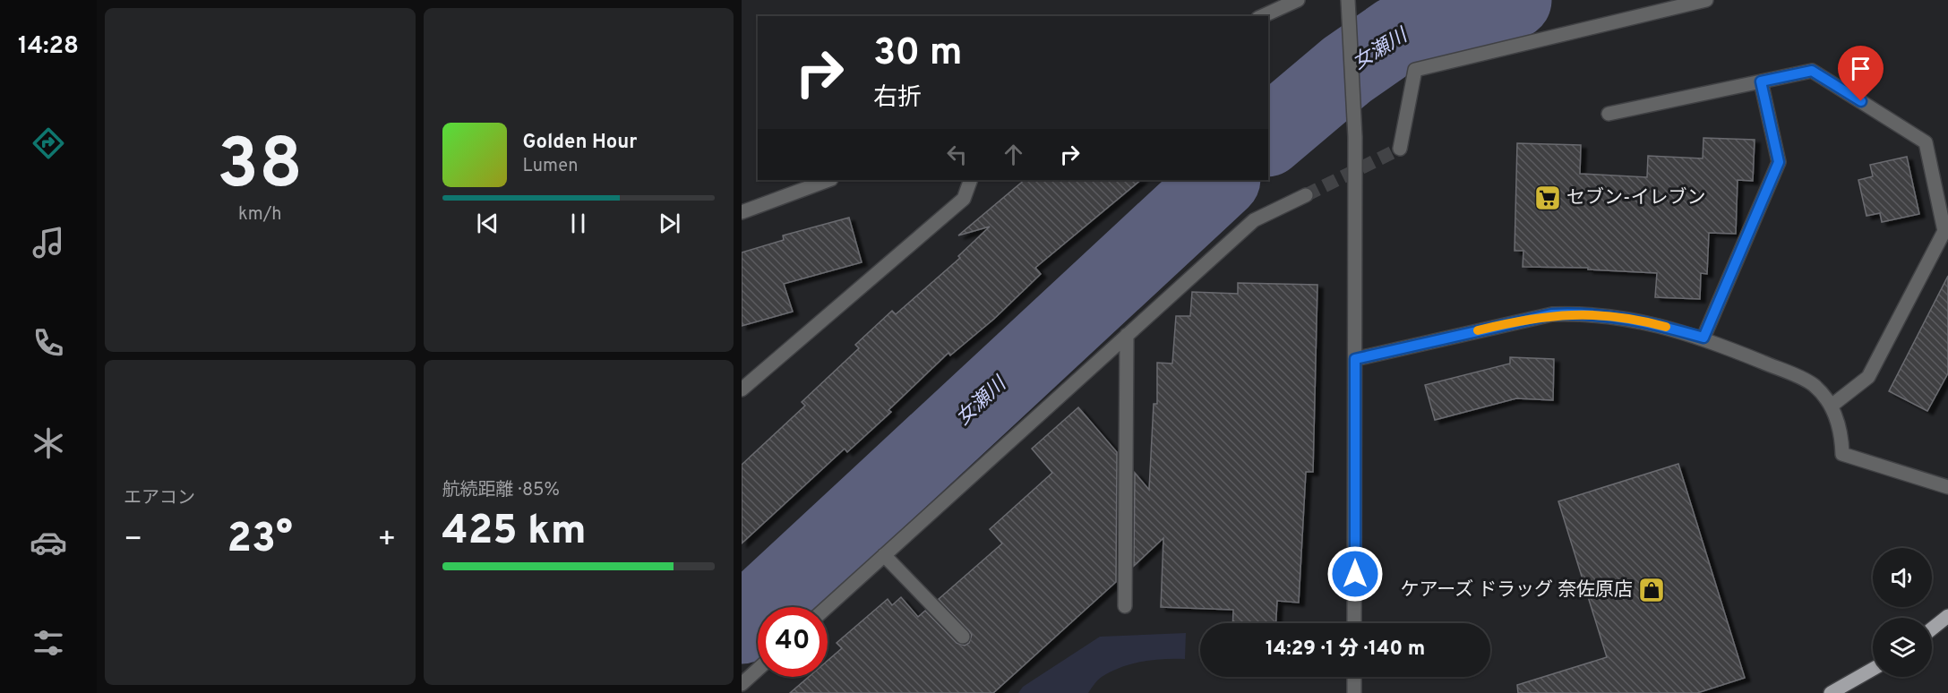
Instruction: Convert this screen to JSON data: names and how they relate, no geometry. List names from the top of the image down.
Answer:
{
  "water": ["女瀬川"],
  "places": {
    "supermarket": ["セブン-イレブン"],
    "shop": ["ケアーズ ドラッグ 奈佐原店"]
  },
  "page": {
    "tabs": "14:28",
    "tile": [
      ["38", "km/h"],
      "エアコン",
      ["航続距離 · 85%", "425 km"]
    ],
    "turn": ["30 m", "右折"],
    "song": ["Golden Hour", "Lumen"],
    "heat": ["−", "23°", "+"],
    "limit": "40",
    "trip": "14:29 · 1 分 · 140 m"
  }
}
